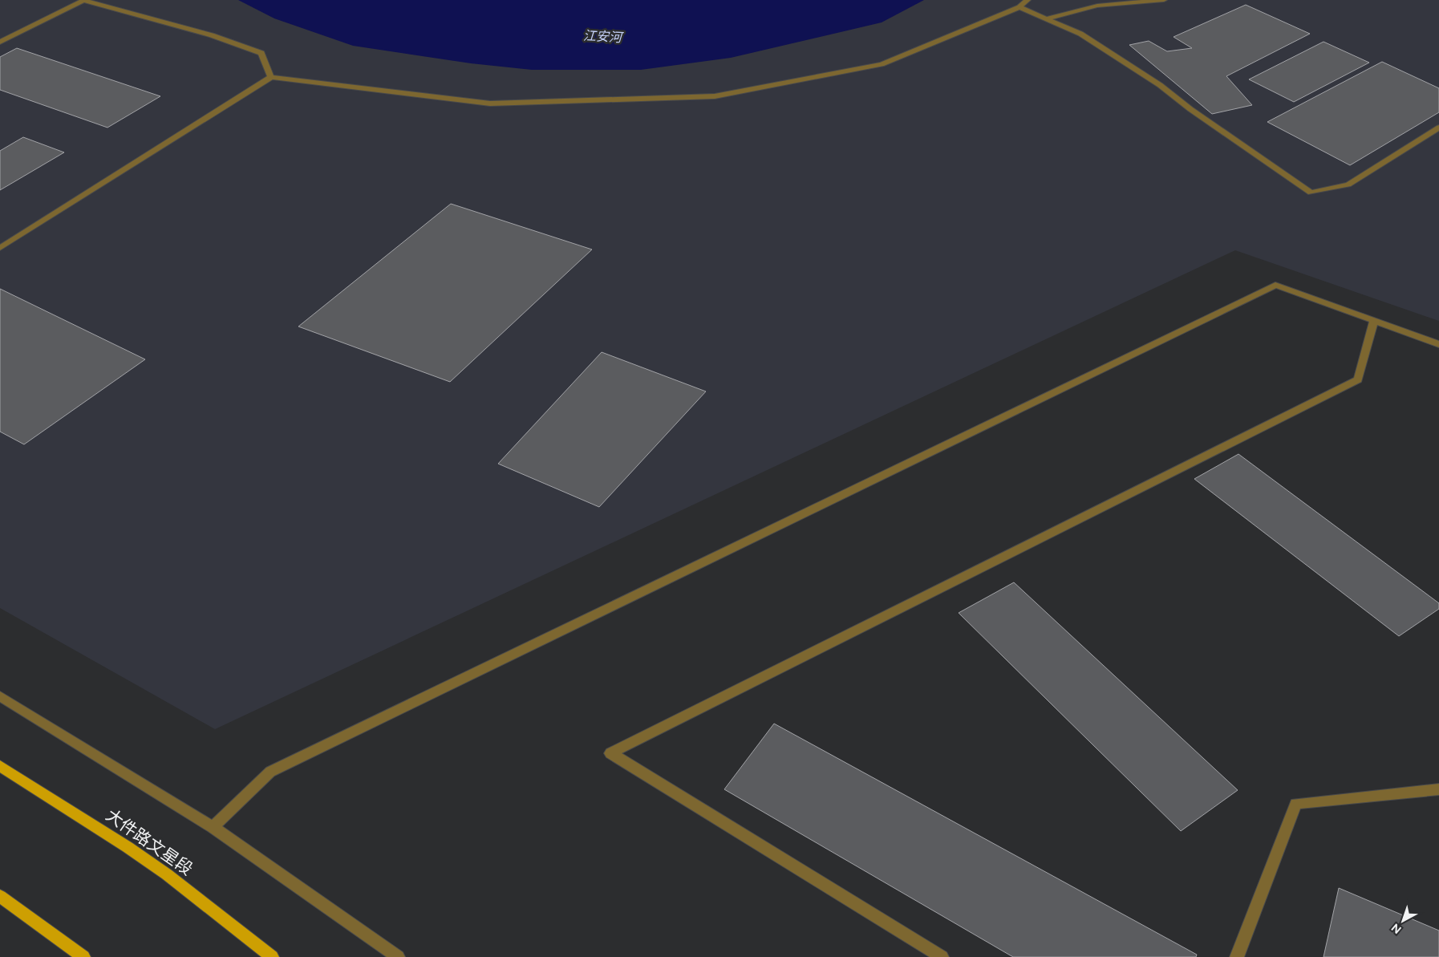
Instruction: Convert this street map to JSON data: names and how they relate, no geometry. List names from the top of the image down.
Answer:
{
  "streets": {
    "main road": ["大件路文星段"]
  },
  "water": ["江安河"],
  "north": "bottom left"
}
